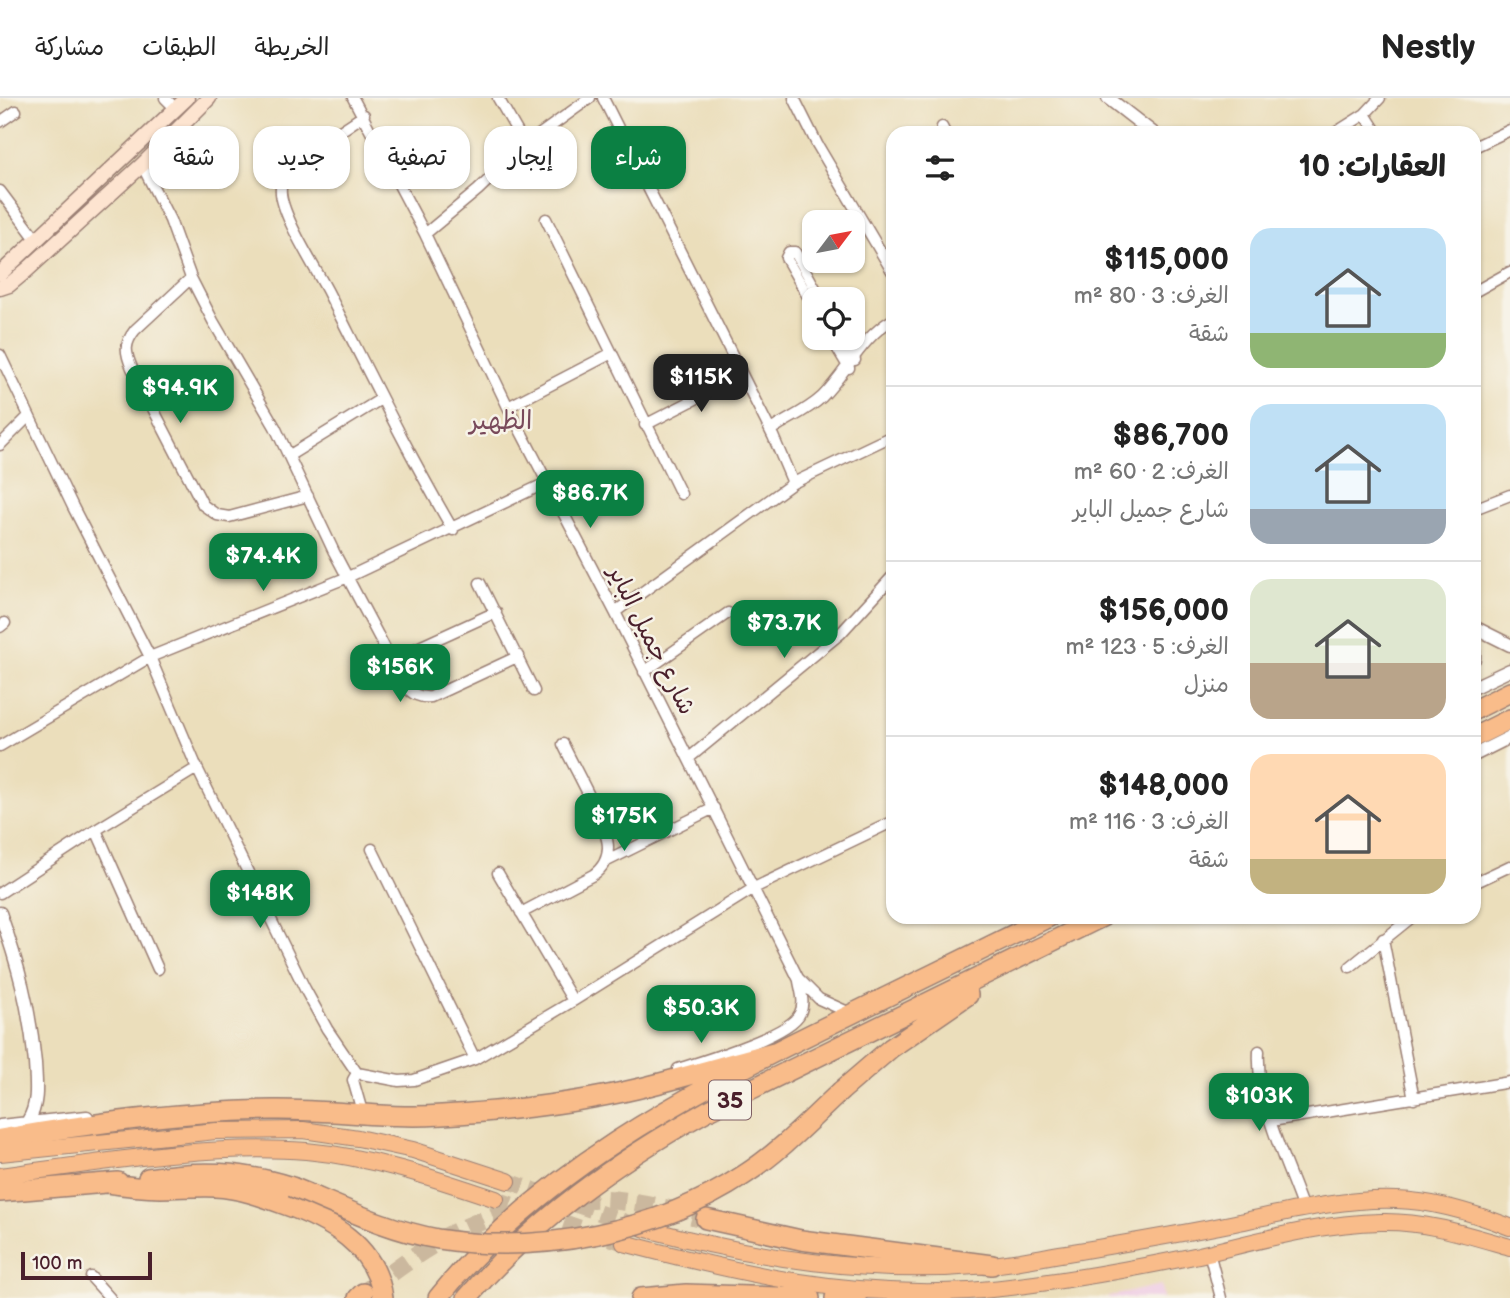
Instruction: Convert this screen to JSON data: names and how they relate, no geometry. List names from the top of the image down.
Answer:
{
  "streets": {
    "highway": ["35"],
    "street": ["شارع جميل الباير"]
  },
  "crossings": [
    ["شارع جميل الباير", "35"]
  ],
  "districts": ["الظهير"],
  "scale_bar": "100 m",
  "north": "top right",
  "page": {
    "header": "Nestly",
    "nav": ["الخريطة", "الطبقات", "مشاركة"],
    "chip": [
      "شراء",
      "إيجار",
      "تصفية",
      "جديد",
      "شقة"
    ],
    "heading": "العقارات: 10",
    "list": [
      {
        "name": "$115,000",
        "note": "الغرف: 3 · 80 m² · شقة"
      },
      {
        "name": "$86,700",
        "note": "الغرف: 2 · 60 m² · شارع جميل الباير"
      },
      {
        "name": "$156,000",
        "note": "الغرف: 5 · 123 m² · منزل"
      },
      {
        "name": "$148,000",
        "note": "الغرف: 3 · 116 m² · شقة"
      }
    ],
    "price": [
      "$115K",
      "$94.9K",
      "$86.7K",
      "$74.4K",
      "$73.7K",
      "$156K",
      "$175K",
      "$148K",
      "$50.3K",
      "$103K"
    ],
    "scale": "100 m"
  }
}
